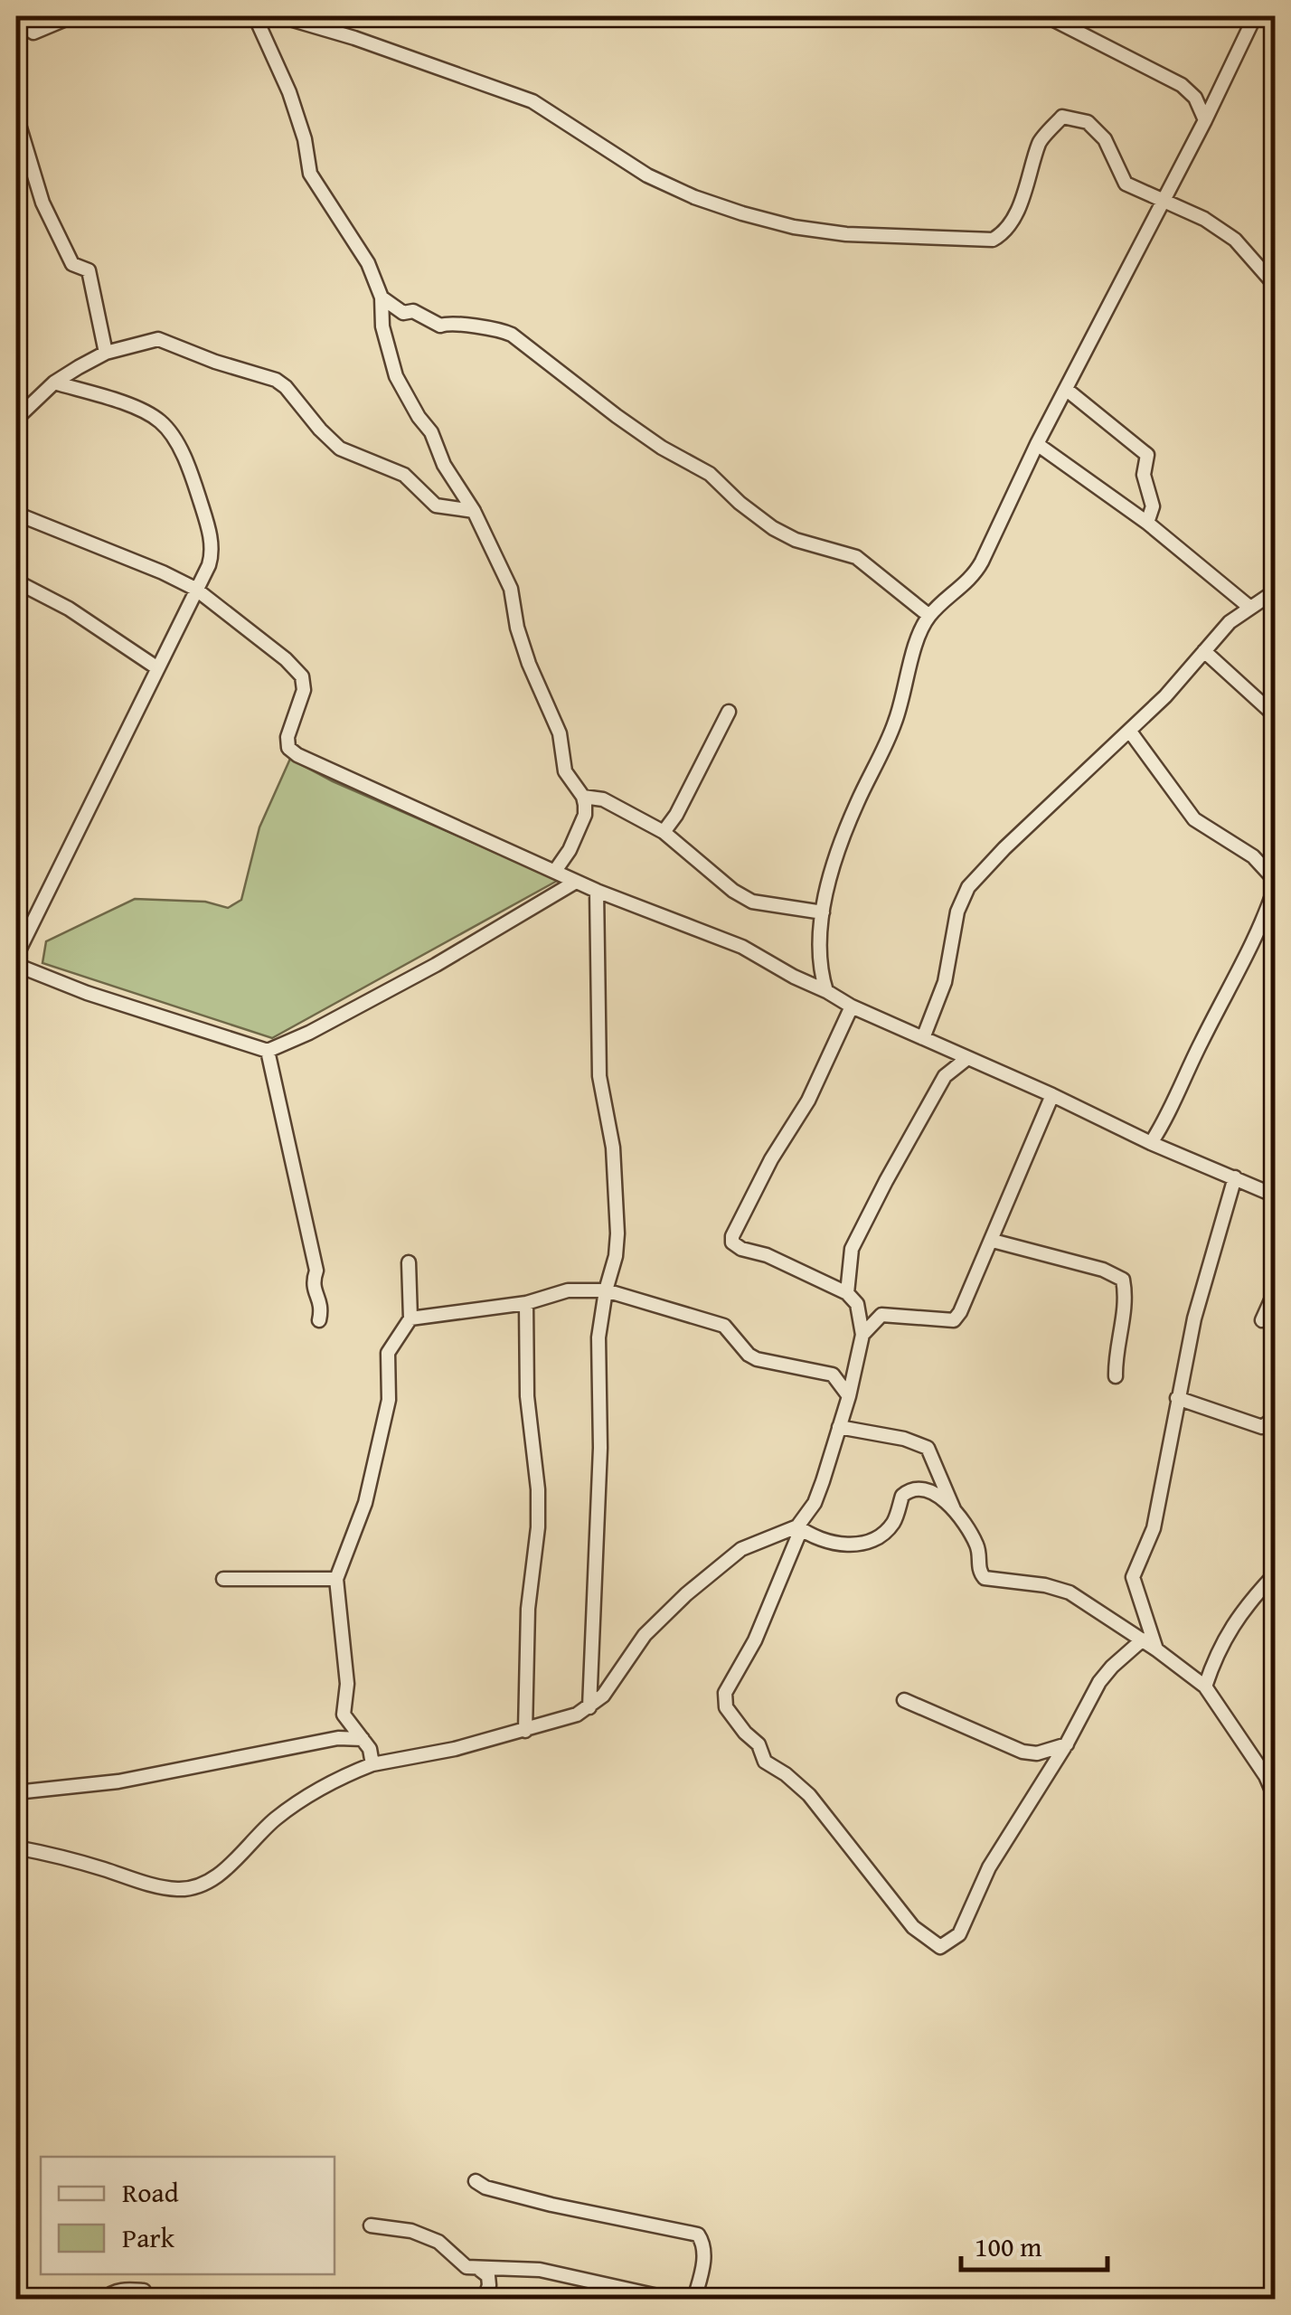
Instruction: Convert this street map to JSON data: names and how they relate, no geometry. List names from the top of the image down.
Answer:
{
  "legend": ["Road", "Park"],
  "scale_bar": "100 m"
}
